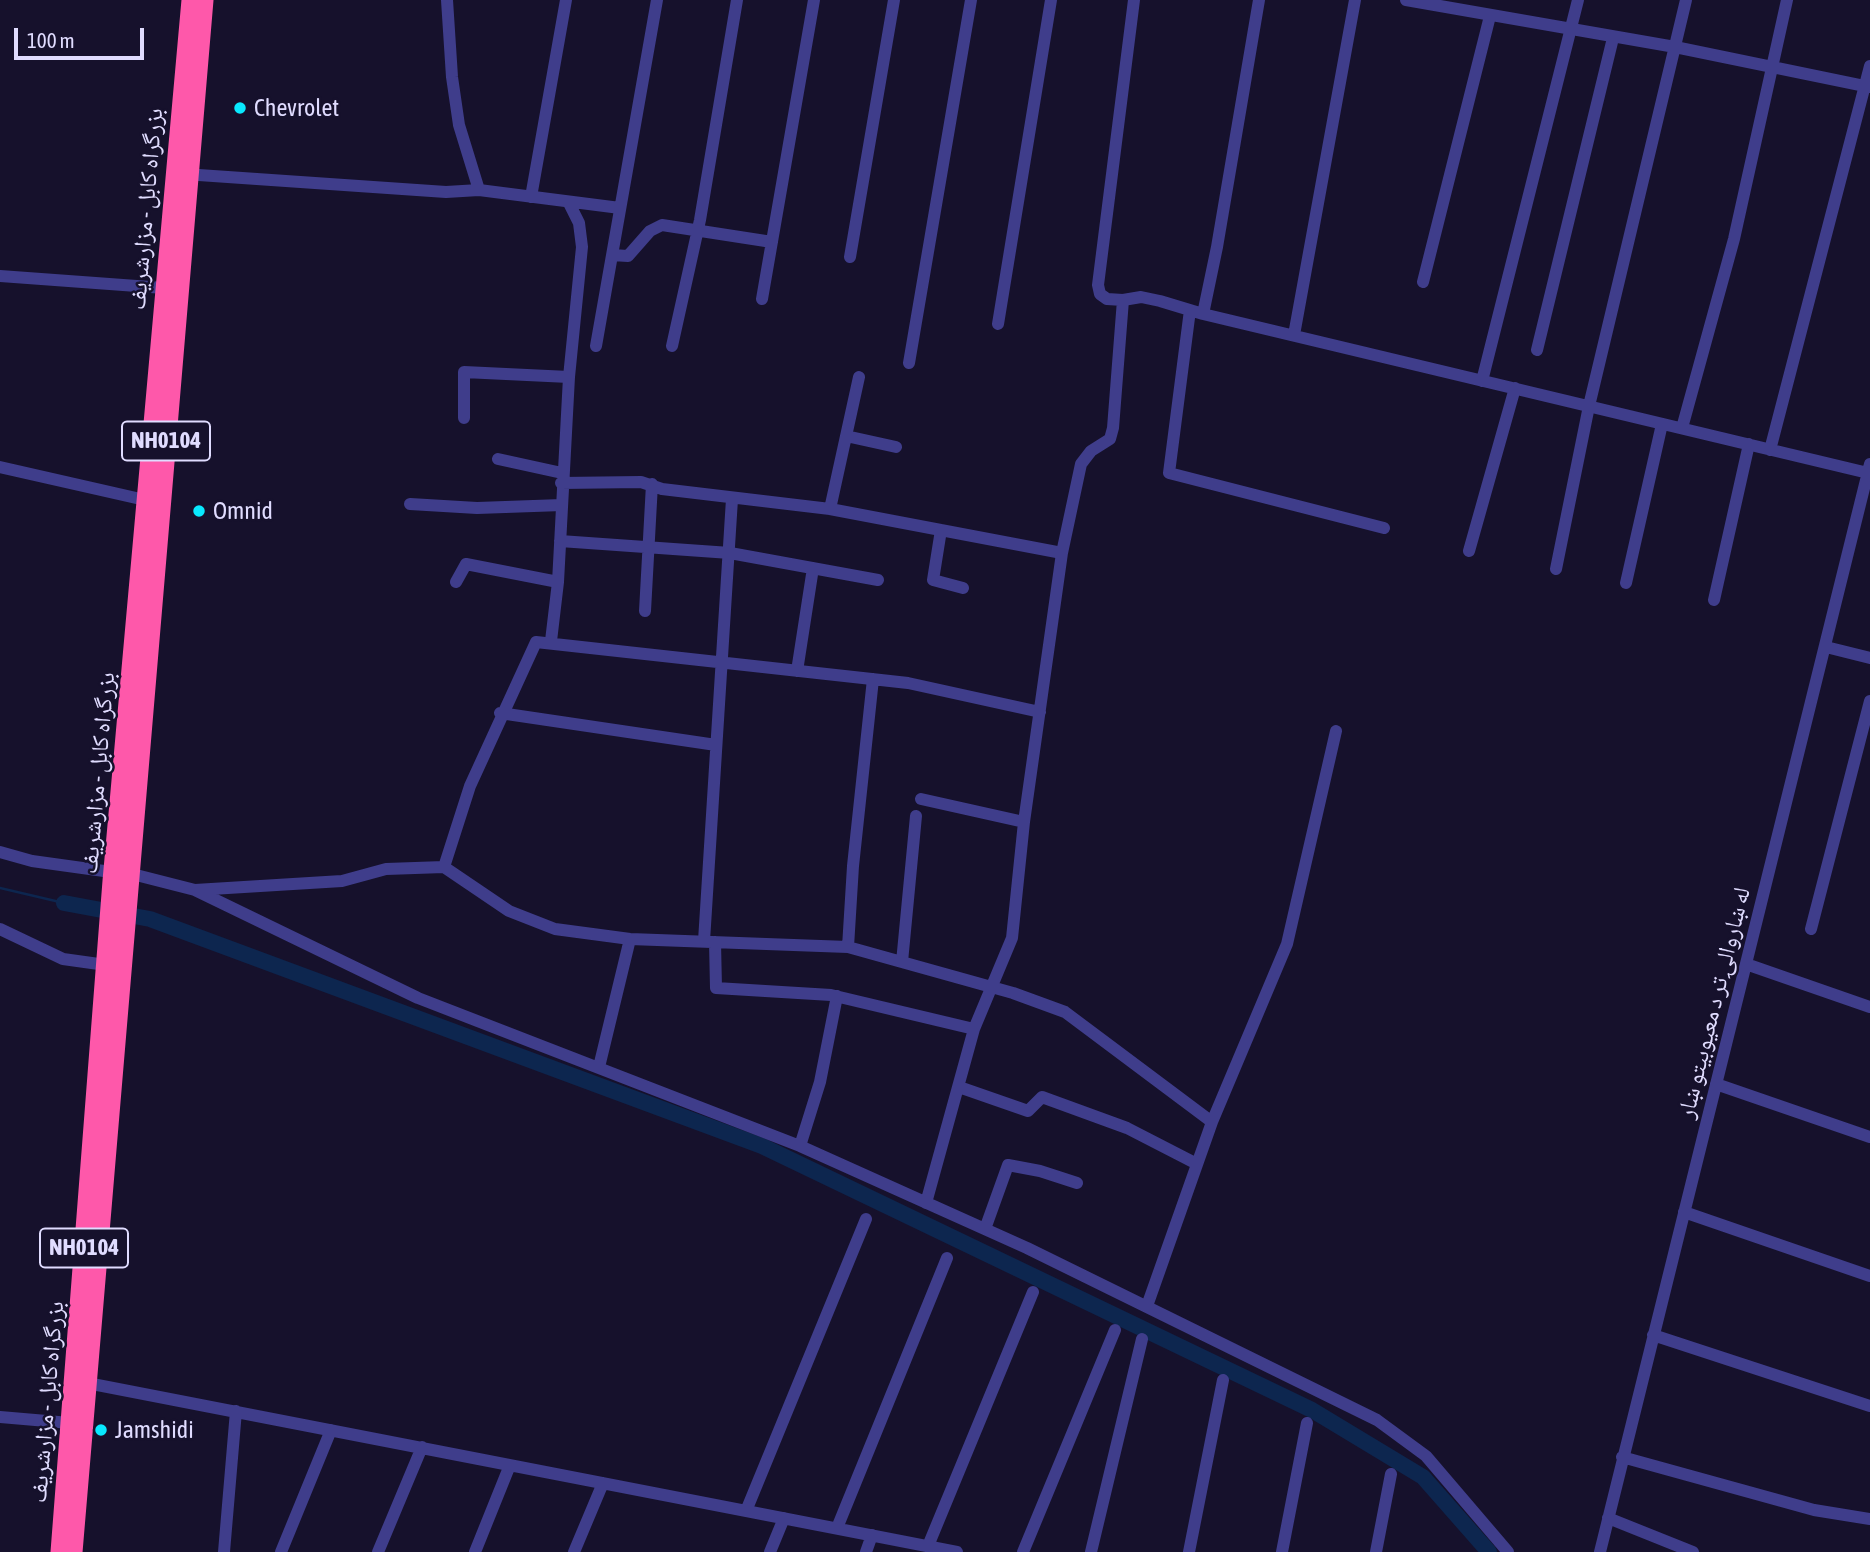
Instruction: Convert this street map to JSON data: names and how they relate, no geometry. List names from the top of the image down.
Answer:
{
  "streets": {
    "highway": ["بزرگراه کابل - مزارشریف", "NH0104"],
    "street": ["له ښاروالۍ تر د معیوبیتو ښار"]
  },
  "places": ["Chevrolet", "Omnid", "Jamshidi"],
  "scale_bar": "100 m"
}
